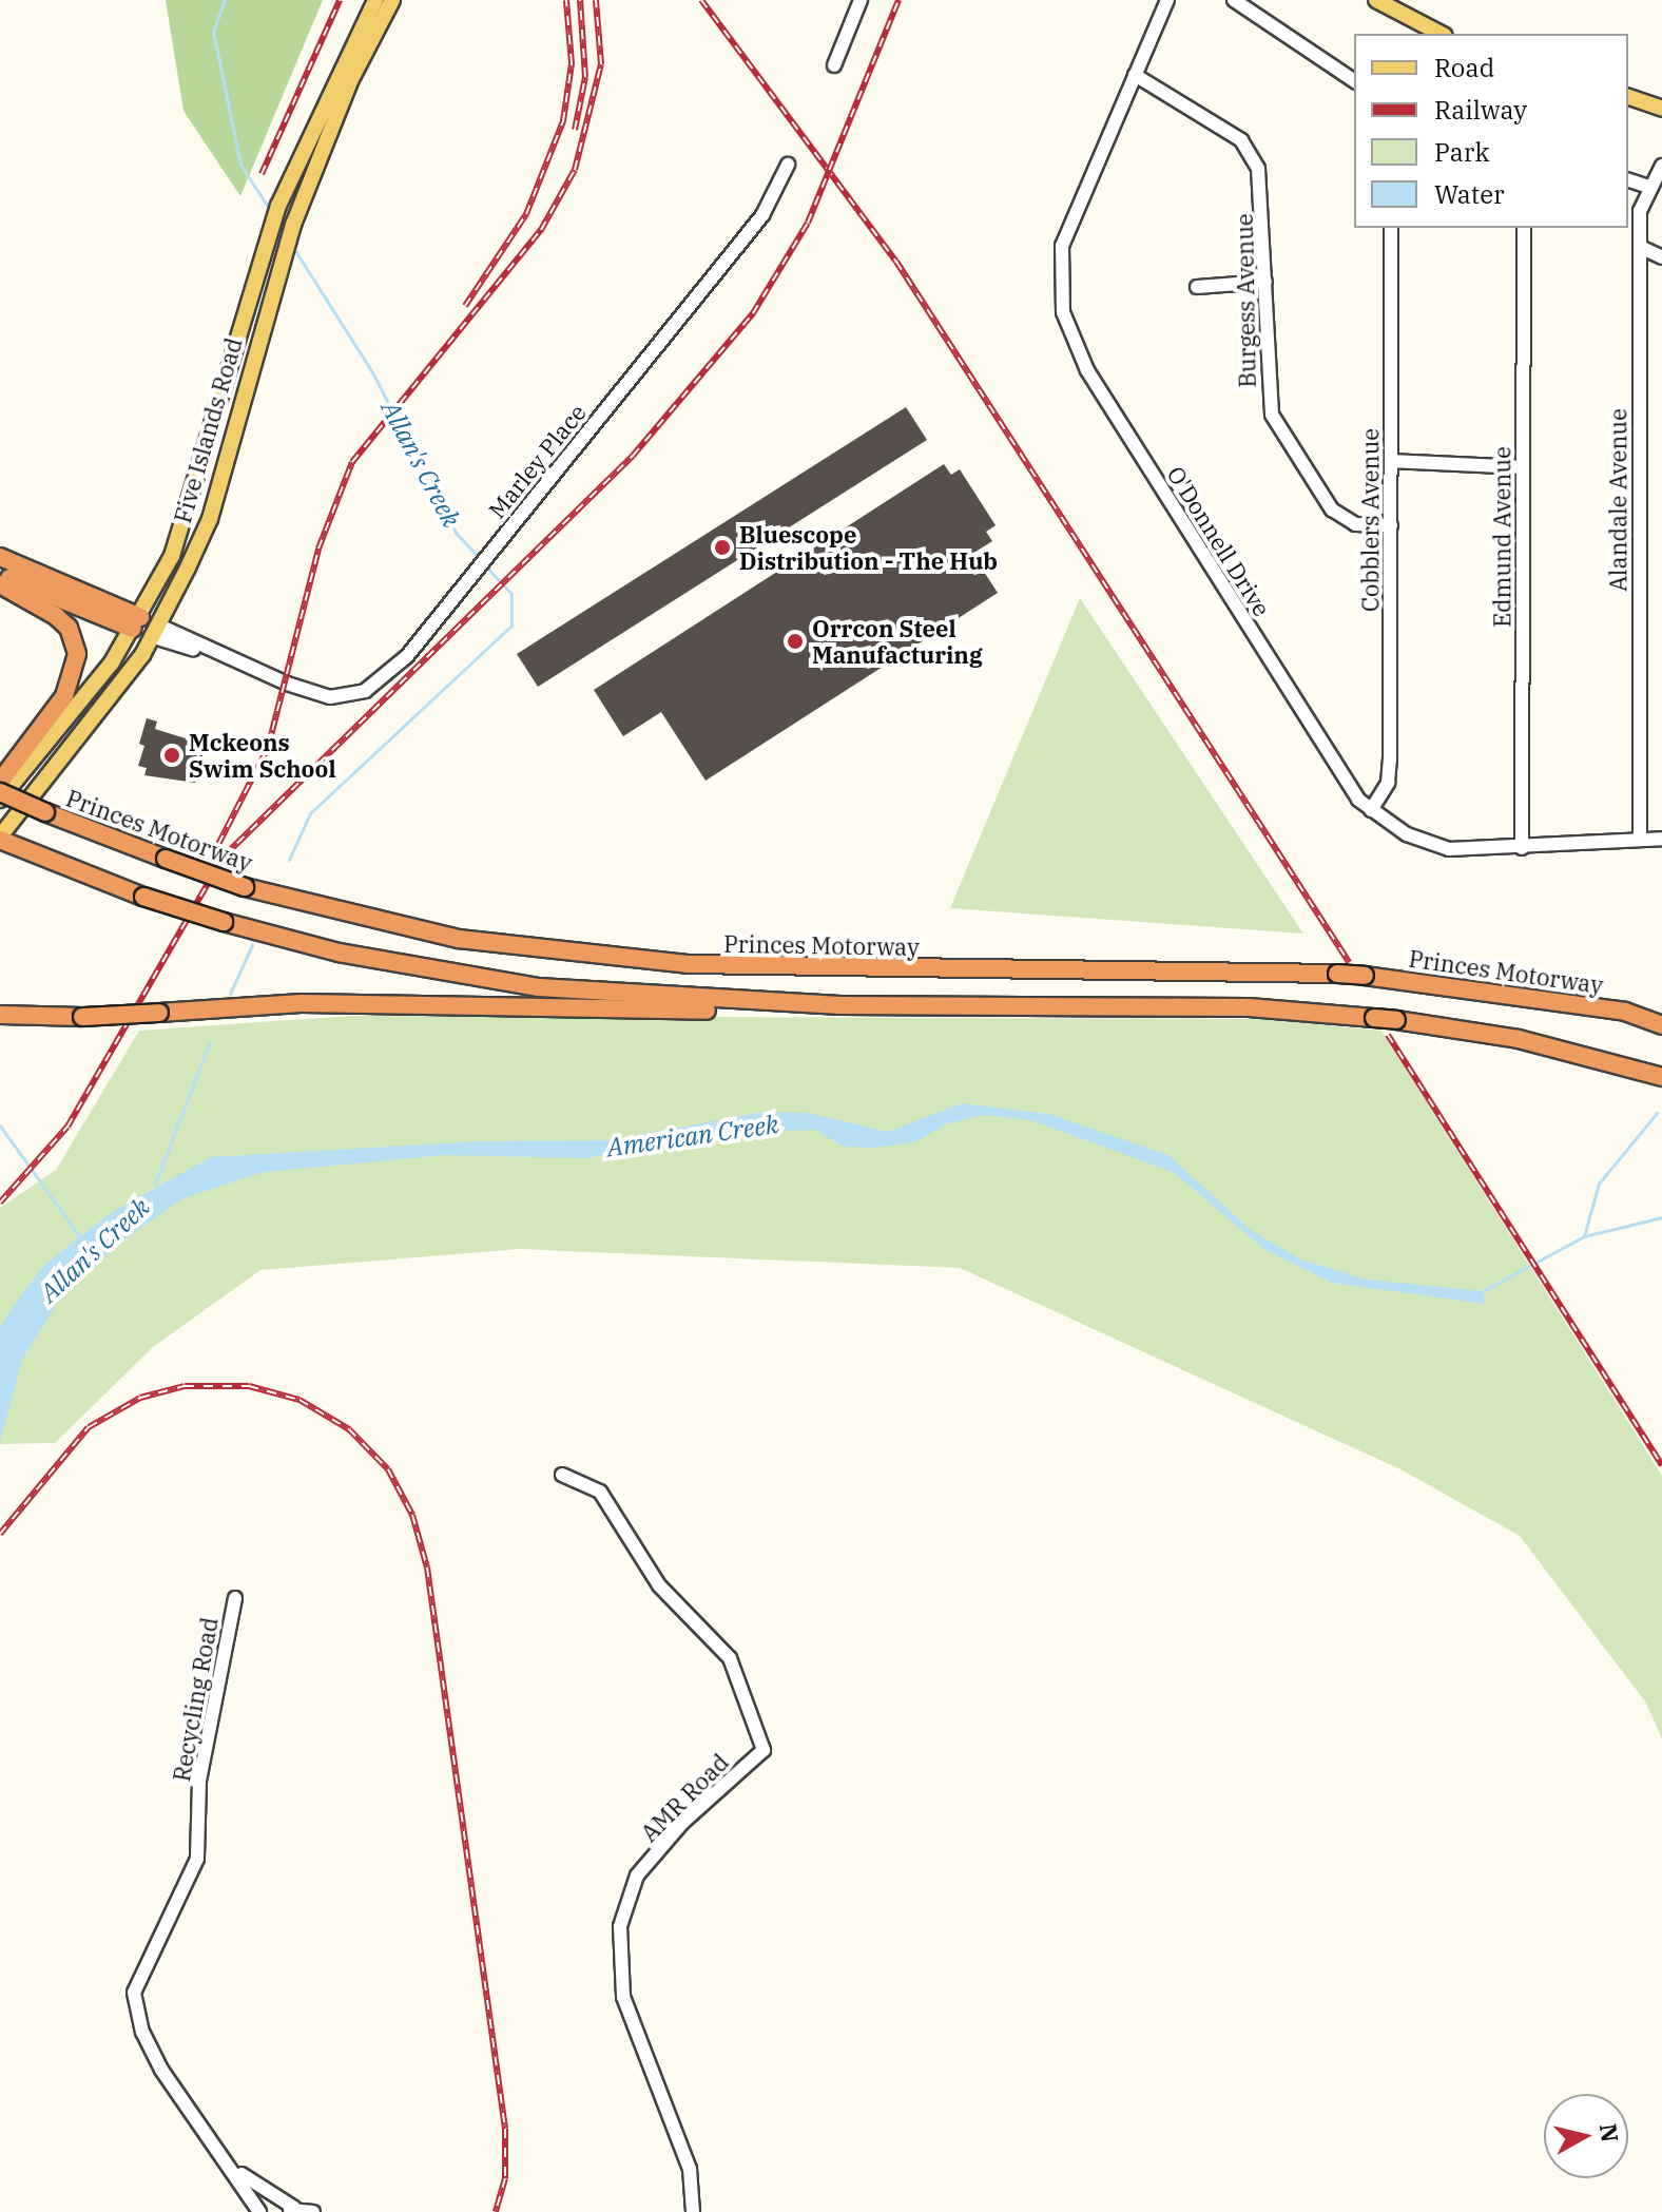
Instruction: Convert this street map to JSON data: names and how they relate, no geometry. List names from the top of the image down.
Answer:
{
  "streets": {
    "highway": ["Princes Motorway"],
    "main road": ["Five Islands Road"],
    "street": [
      "Burgess Avenue",
      "Marley Place",
      "Alandale Avenue",
      "Cobblers Avenue",
      "Edmund Avenue",
      "O'Donnell Drive",
      "Recycling Road",
      "AMR Road"
    ]
  },
  "crossings": [
    ["Burgess Avenue", "Cobblers Avenue"],
    ["Burgess Avenue", "O'Donnell Drive"],
    ["Five Islands Road", "Marley Place"],
    ["Alandale Avenue", "O'Donnell Drive"],
    ["Cobblers Avenue", "O'Donnell Drive"],
    ["Edmund Avenue", "O'Donnell Drive"]
  ],
  "water": ["Allan's Creek", "American Creek"],
  "places": ["Bluescope Distribution - The Hub", "Orrcon Steel Manufacturing", "Mckeons Swim School"],
  "legend": [
    "Road",
    "Railway",
    "Park",
    "Water"
  ],
  "north": "right"
}
